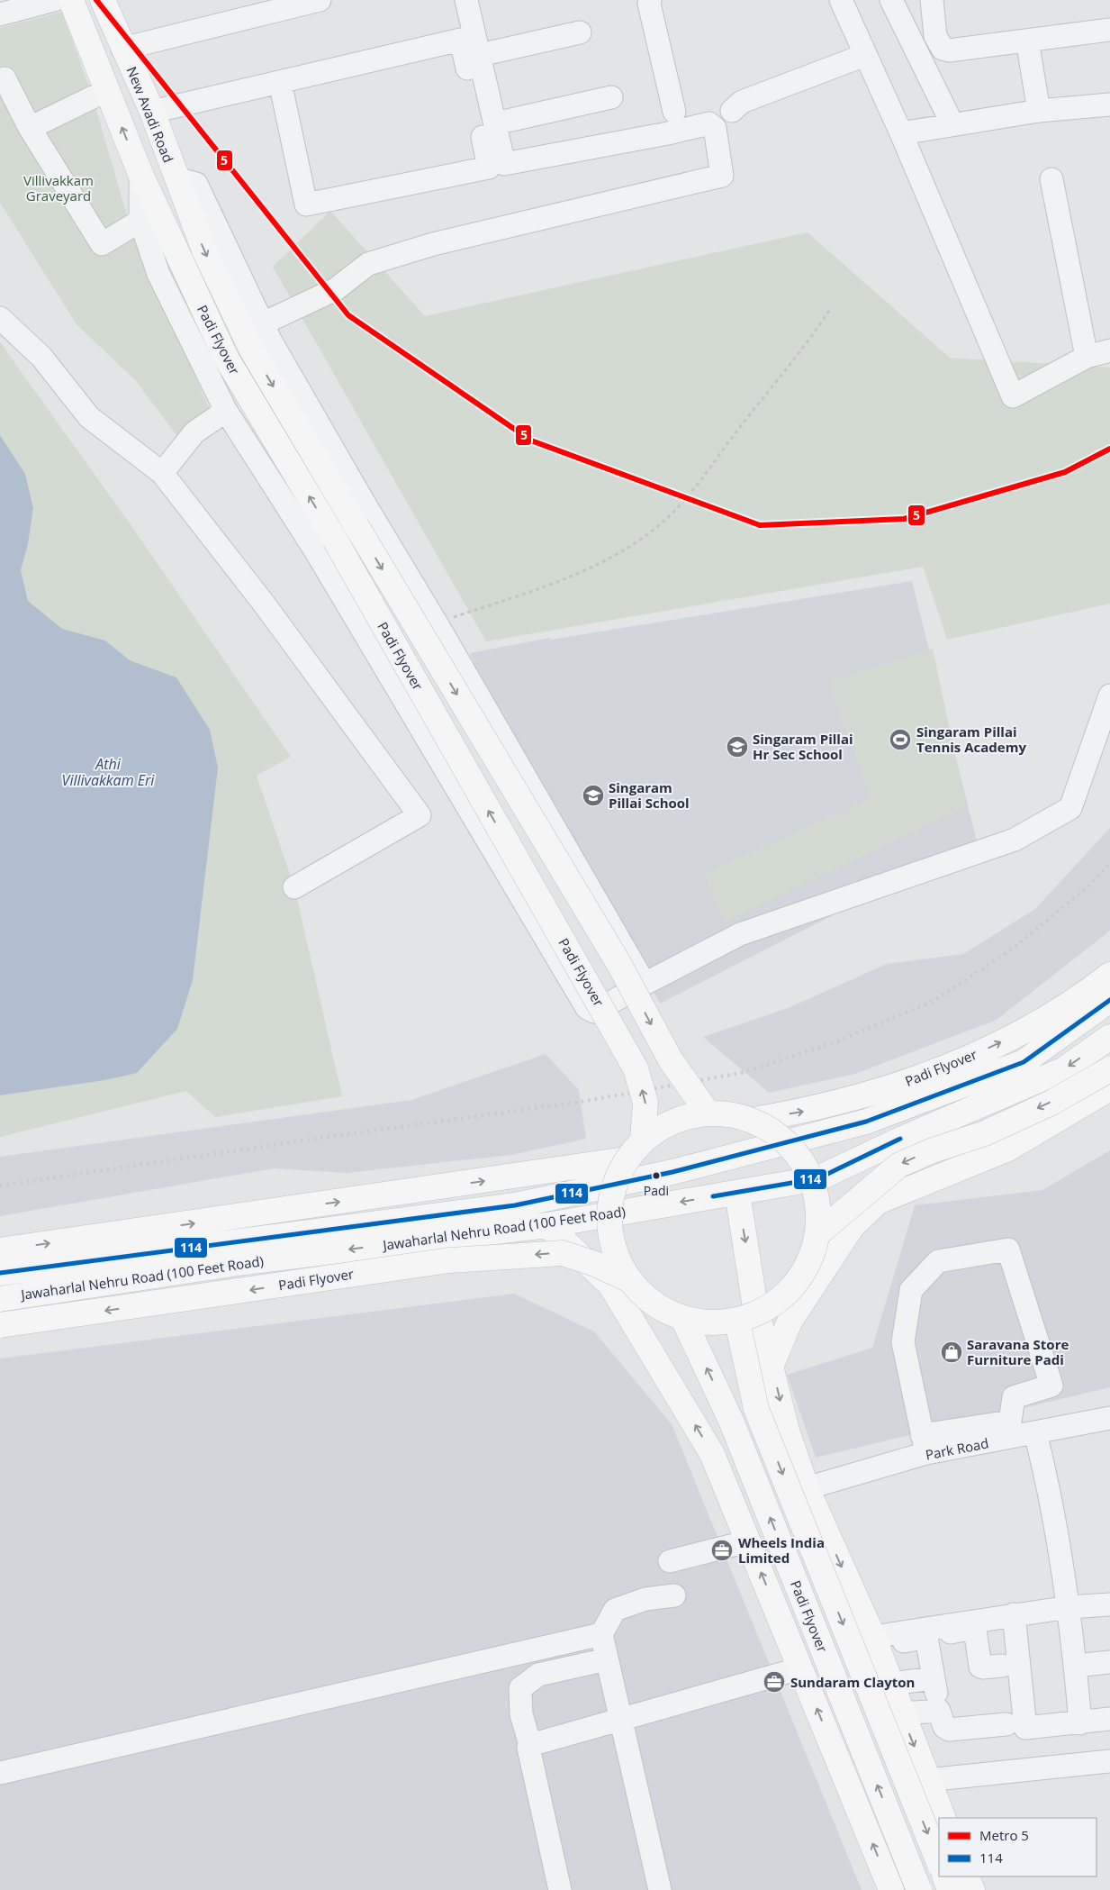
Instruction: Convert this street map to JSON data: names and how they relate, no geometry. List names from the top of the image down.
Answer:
{
  "streets": {
    "main road": ["New Avadi Road", "Padi Flyover", "Jawaharlal Nehru Road (100 Feet Road)"],
    "street": ["Park Road"]
  },
  "crossings": [
    ["New Avadi Road", "Padi Flyover"]
  ],
  "water": ["Athi Villivakkam Eri"],
  "parks": ["Villivakkam Graveyard"],
  "places": {
    "sports": ["Singaram Pillai Tennis Academy"],
    "school or university": ["Singaram Pillai Hr Sec School", "Singaram Pillai School"],
    "other": ["Padi"],
    "shop": ["Saravana Store Furniture Padi"],
    "office": ["Wheels India Limited", "Sundaram Clayton"]
  },
  "lines": ["metro line 5", "transit line 114"],
  "legend": ["Metro 5", "114"]
}
